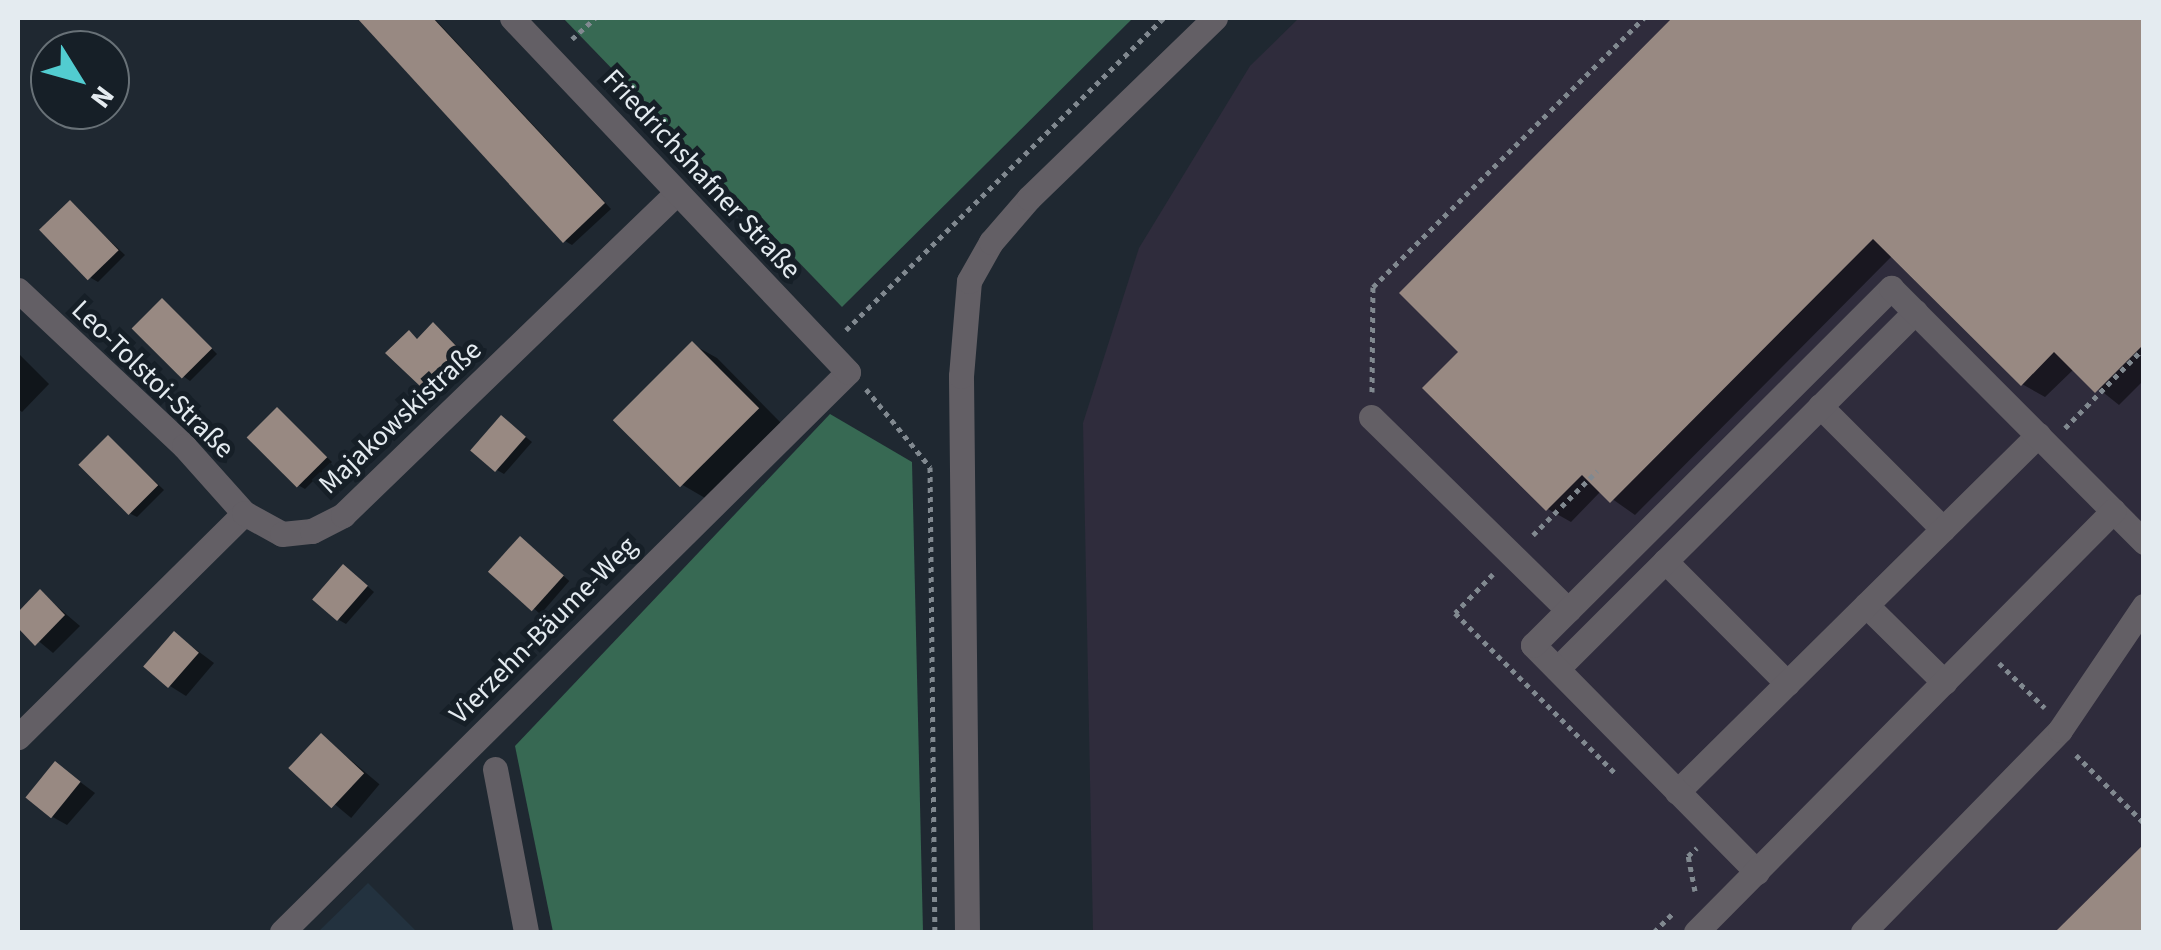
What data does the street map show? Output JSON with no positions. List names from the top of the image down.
{
  "streets": {
    "street": [
      "Friedrichshafner Straße",
      "Leo-Tolstoi-Straße",
      "Majakowskistraße",
      "Vierzehn-Bäume-Weg"
    ]
  },
  "crossings": [
    ["Friedrichshafner Straße", "Majakowskistraße"],
    ["Friedrichshafner Straße", "Vierzehn-Bäume-Weg"],
    ["Leo-Tolstoi-Straße", "Majakowskistraße"]
  ],
  "north": "bottom right"
}
